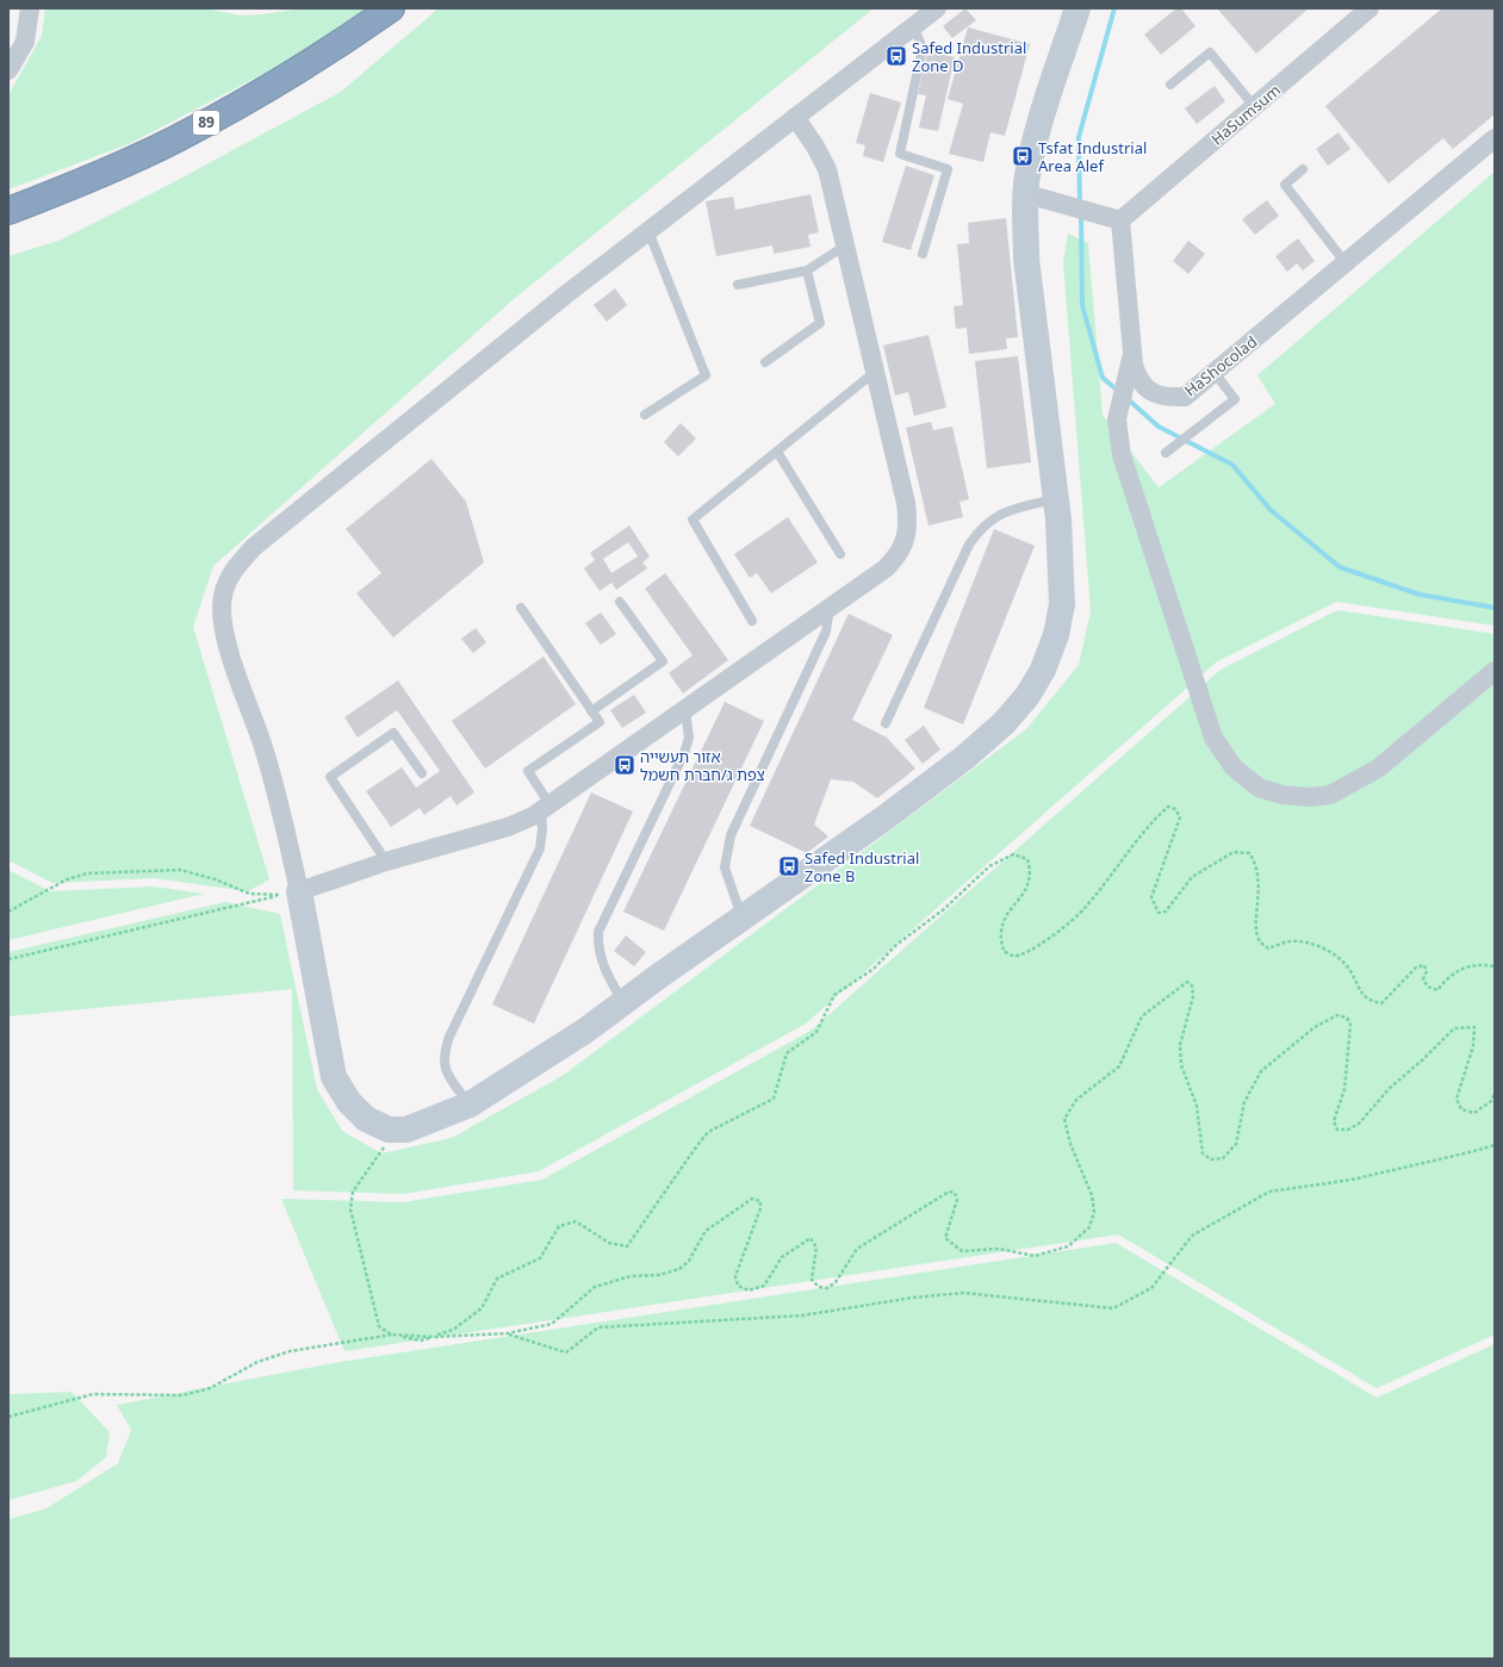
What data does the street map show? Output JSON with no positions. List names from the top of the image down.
{
  "streets": {
    "highway": ["89"],
    "street": ["HaSumsum", "HaShocolad"]
  },
  "crossings": [
    ["HaSumsum", "HaShocolad"]
  ],
  "places": {
    "bus stop": [
      "Safed Industrial Zone D",
      "Tsfat Industrial Area Alef",
      "אזור תעשייה צפת ג/חברת חשמל",
      "Safed Industrial Zone B"
    ]
  }
}
